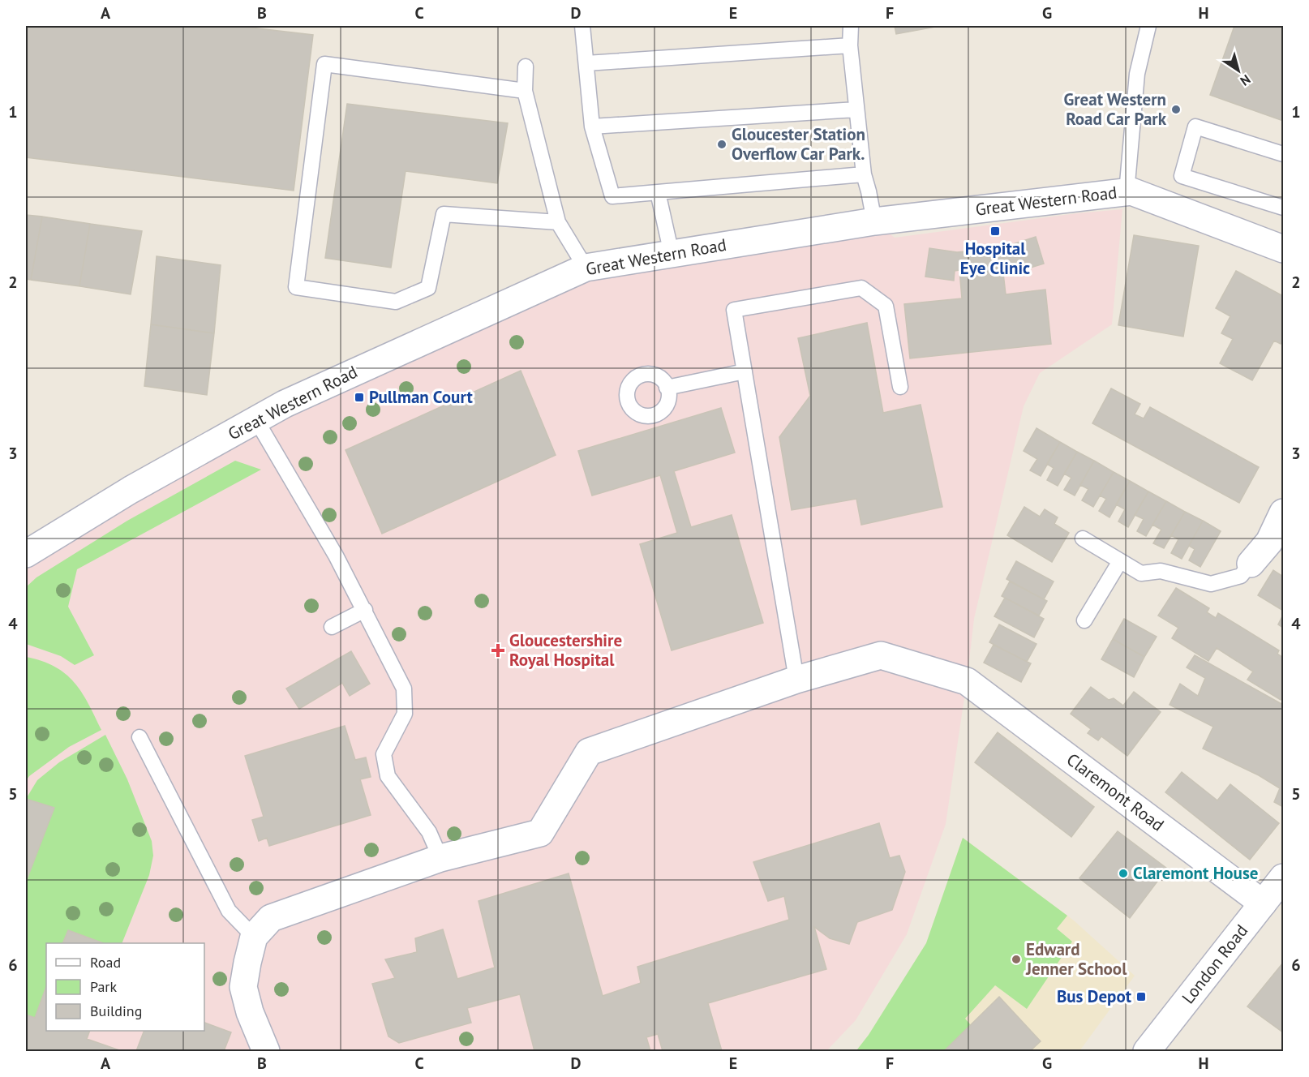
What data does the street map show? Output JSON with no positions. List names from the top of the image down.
{
  "streets": {
    "street": ["Great Western Road", "Claremont Road", "London Road"]
  },
  "crossings": [
    ["Claremont Road", "London Road"]
  ],
  "places": {
    "other": [
      "Great Western Road Car Park",
      "Gloucester Station Overflow Car Park.",
      "Claremont House",
      "Edward Jenner School"
    ],
    "transit": ["Hospital Eye Clinic", "Pullman Court", "Bus Depot"],
    "health": ["Gloucestershire Royal Hospital"]
  },
  "legend": ["Road", "Park", "Building"],
  "north": "bottom right",
  "grid": {
    "columns": [
      "A",
      "B",
      "C",
      "D",
      "E",
      "F",
      "G",
      "H"
    ],
    "rows": [
      "1",
      "2",
      "3",
      "4",
      "5",
      "6"
    ]
  }
}
